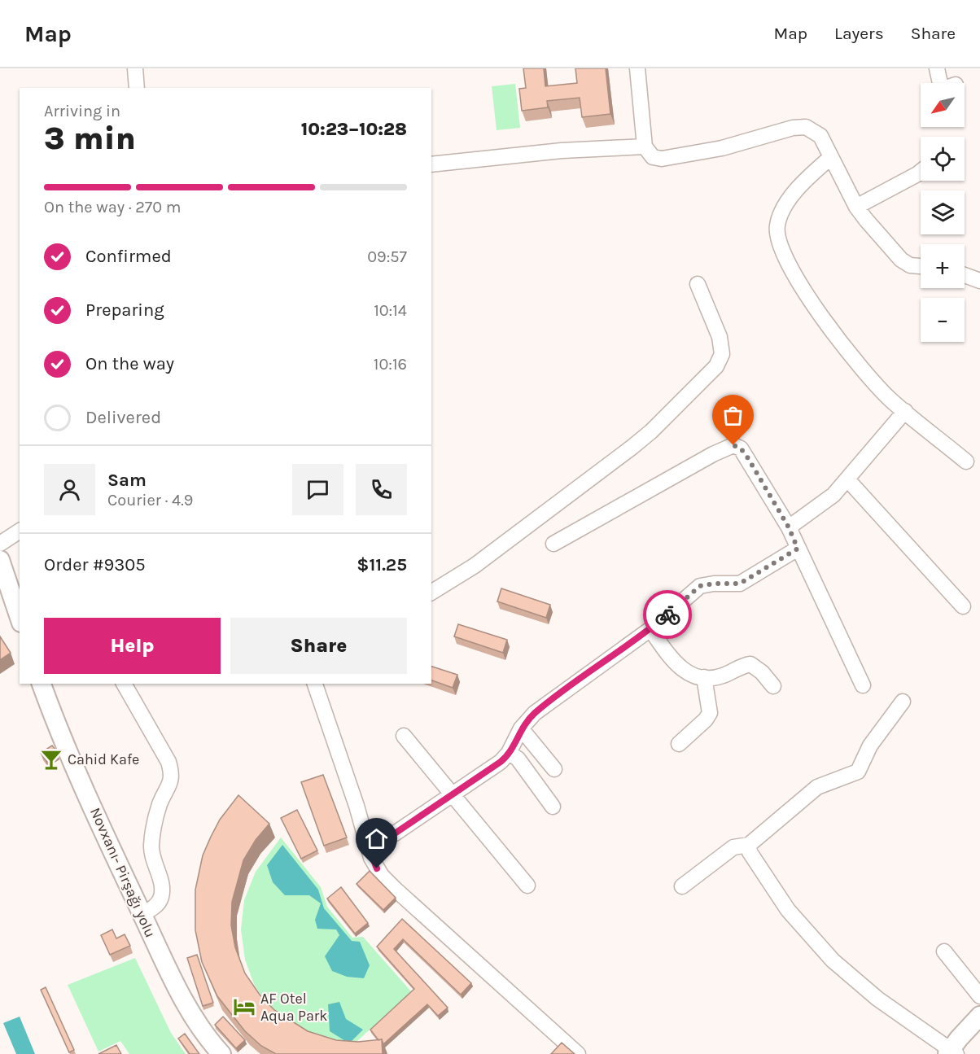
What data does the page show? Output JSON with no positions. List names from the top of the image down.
{
  "streets": {
    "main road": ["Novxanı- Pirşağı yolu"]
  },
  "places": {
    "bar": ["Cahid Kafe"],
    "hotel": ["AF Otel Aqua Park"]
  },
  "north": "bottom left",
  "page": {
    "header": "Map",
    "nav": ["Map", "Layers", "Share"],
    "map_buttons": ["+", "−"],
    "heading": ["3 min", "Arriving in", "10:23–10:28"],
    "panel": [
      "Sam",
      "Courier · 4.9",
      "Order #9305",
      "$11.25"
    ],
    "bar": "On the way · 270 m",
    "list": [
      ["Confirmed", "09:57"],
      ["Preparing", "10:14"],
      ["On the way", "10:16"],
      "Delivered"
    ],
    "buttons": ["Help", "Share"]
  }
}
